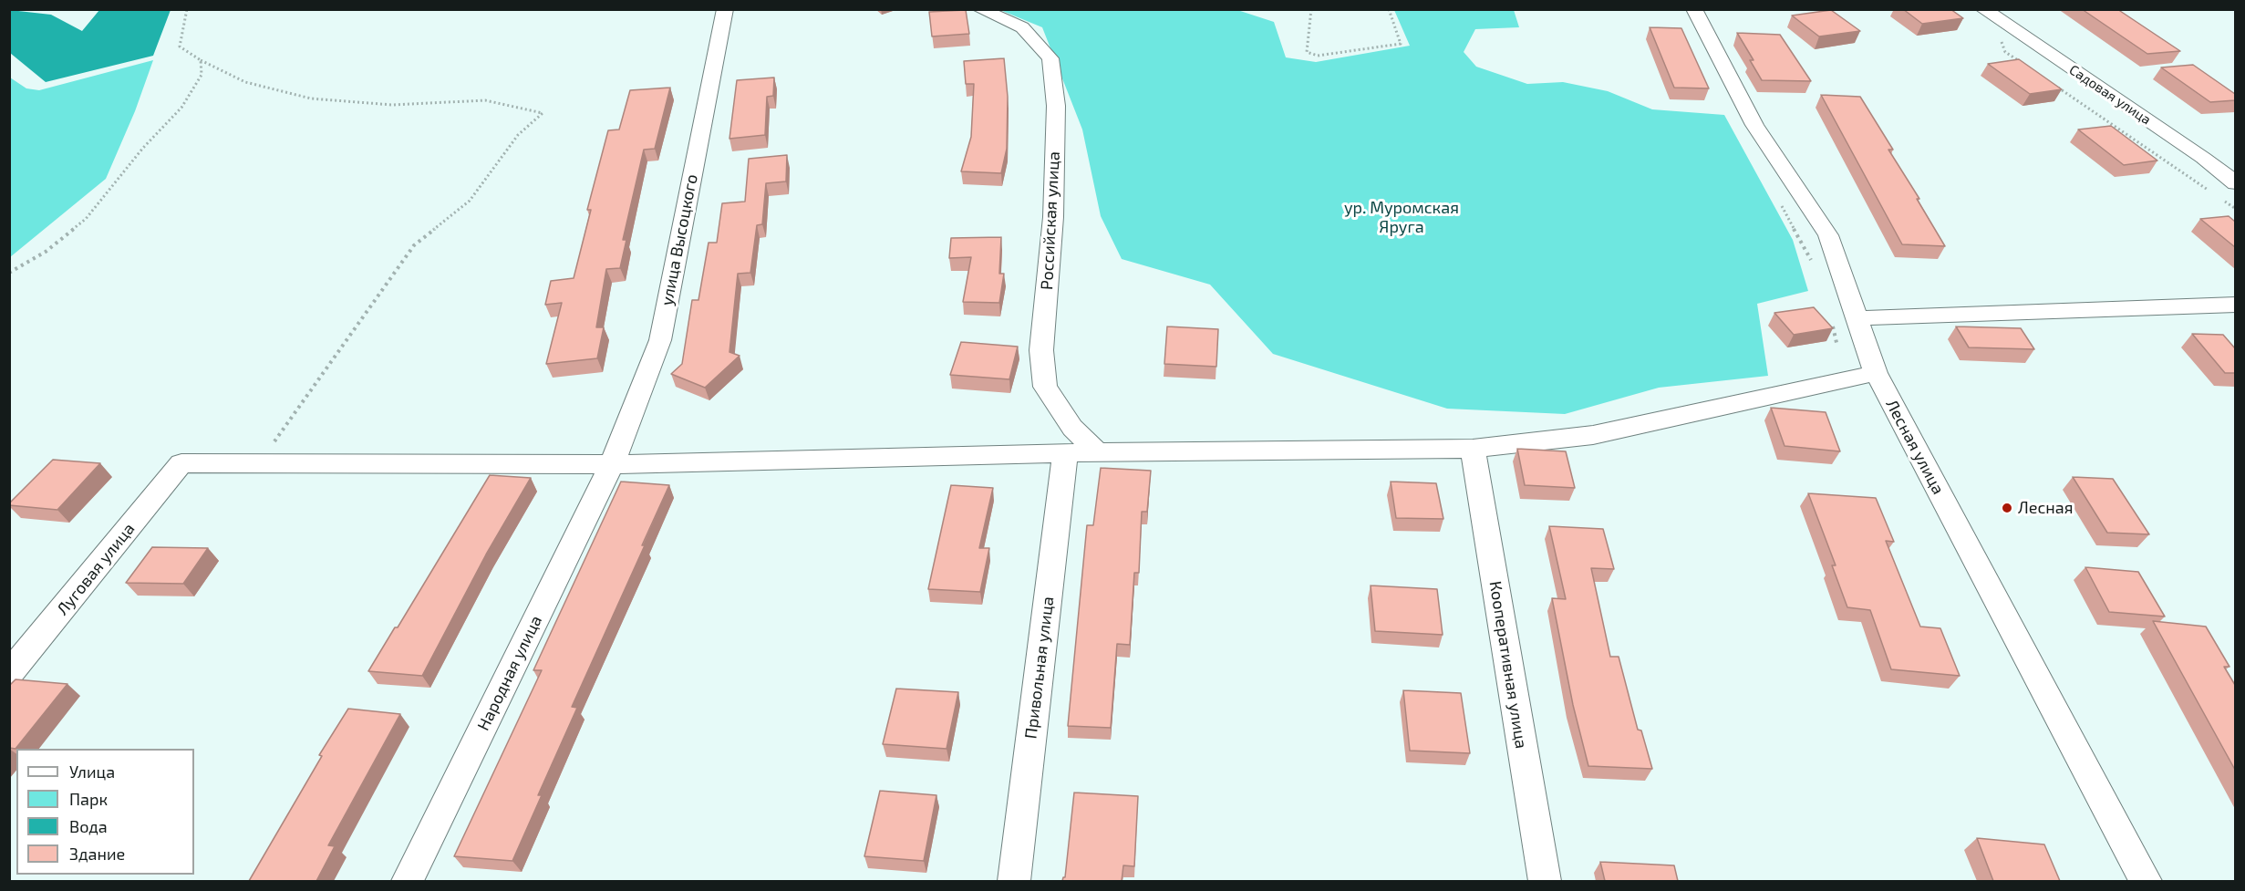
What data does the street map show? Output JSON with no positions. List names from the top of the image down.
{
  "streets": {
    "street": [
      "Садовая улица",
      "Российская улица",
      "улица Высоцкого",
      "Лесная улица",
      "Луговая улица",
      "Кооперативная улица",
      "Привольная улица",
      "Народная улица"
    ]
  },
  "crossings": [
    ["улица Высоцкого", "Народная улица"]
  ],
  "parks": ["ур. Муромская Яруга"],
  "places": ["Лесная"],
  "legend": [
    "Улица",
    "Парк",
    "Вода",
    "Здание"
  ]
}
